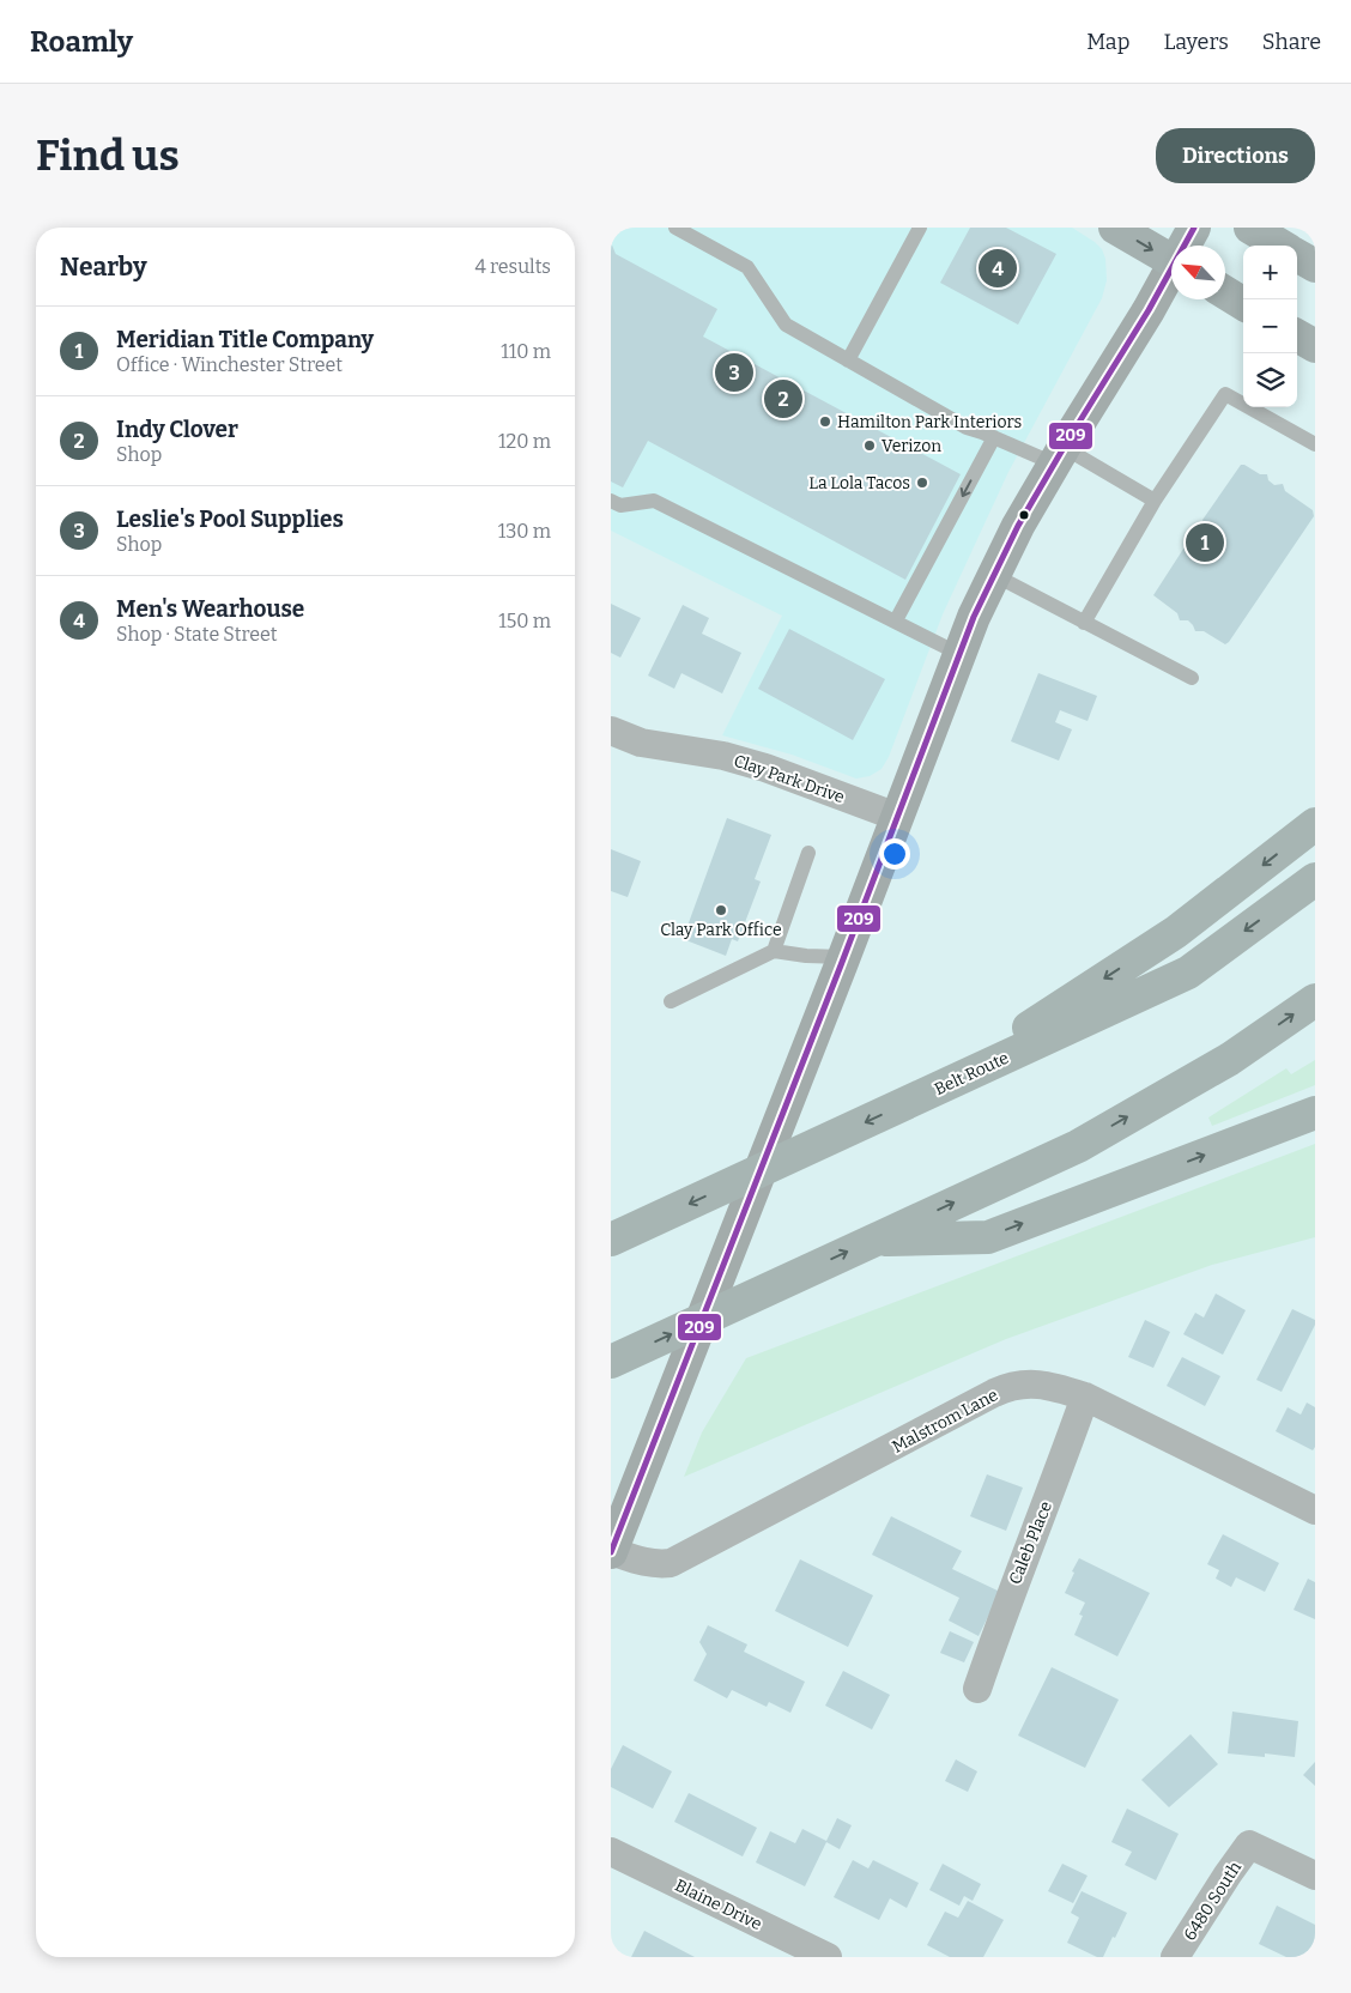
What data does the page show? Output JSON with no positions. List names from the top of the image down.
{
  "streets": {
    "highway": ["Belt Route"],
    "street": [
      "Clay Park Drive",
      "Malstrom Lane",
      "Caleb Place",
      "6480 South",
      "Blaine Drive"
    ]
  },
  "crossings": [
    ["Malstrom Lane", "Caleb Place"]
  ],
  "places": [
    "Hamilton Park Interiors",
    "Verizon",
    "La Lola Tacos",
    "Clay Park Office"
  ],
  "lines": ["transit line 209"],
  "north": "top left",
  "page": {
    "header": "Roamly",
    "nav": ["Map", "Layers", "Share"],
    "buttons": "Directions",
    "title": "Find us",
    "heading": ["Nearby", "4 results"],
    "map_buttons": ["+", "−"],
    "pins": [
      "4",
      "3",
      "2",
      "1"
    ],
    "list": [
      {
        "mark": "1",
        "name": "Meridian Title Company",
        "note": "Office · Winchester Street",
        "value": "110 m"
      },
      {
        "mark": "2",
        "name": "Indy Clover",
        "note": "Shop",
        "value": "120 m"
      },
      {
        "mark": "3",
        "name": "Leslie's Pool Supplies",
        "note": "Shop",
        "value": "130 m"
      },
      {
        "mark": "4",
        "name": "Men's Wearhouse",
        "note": "Shop · State Street",
        "value": "150 m"
      }
    ]
  }
}
